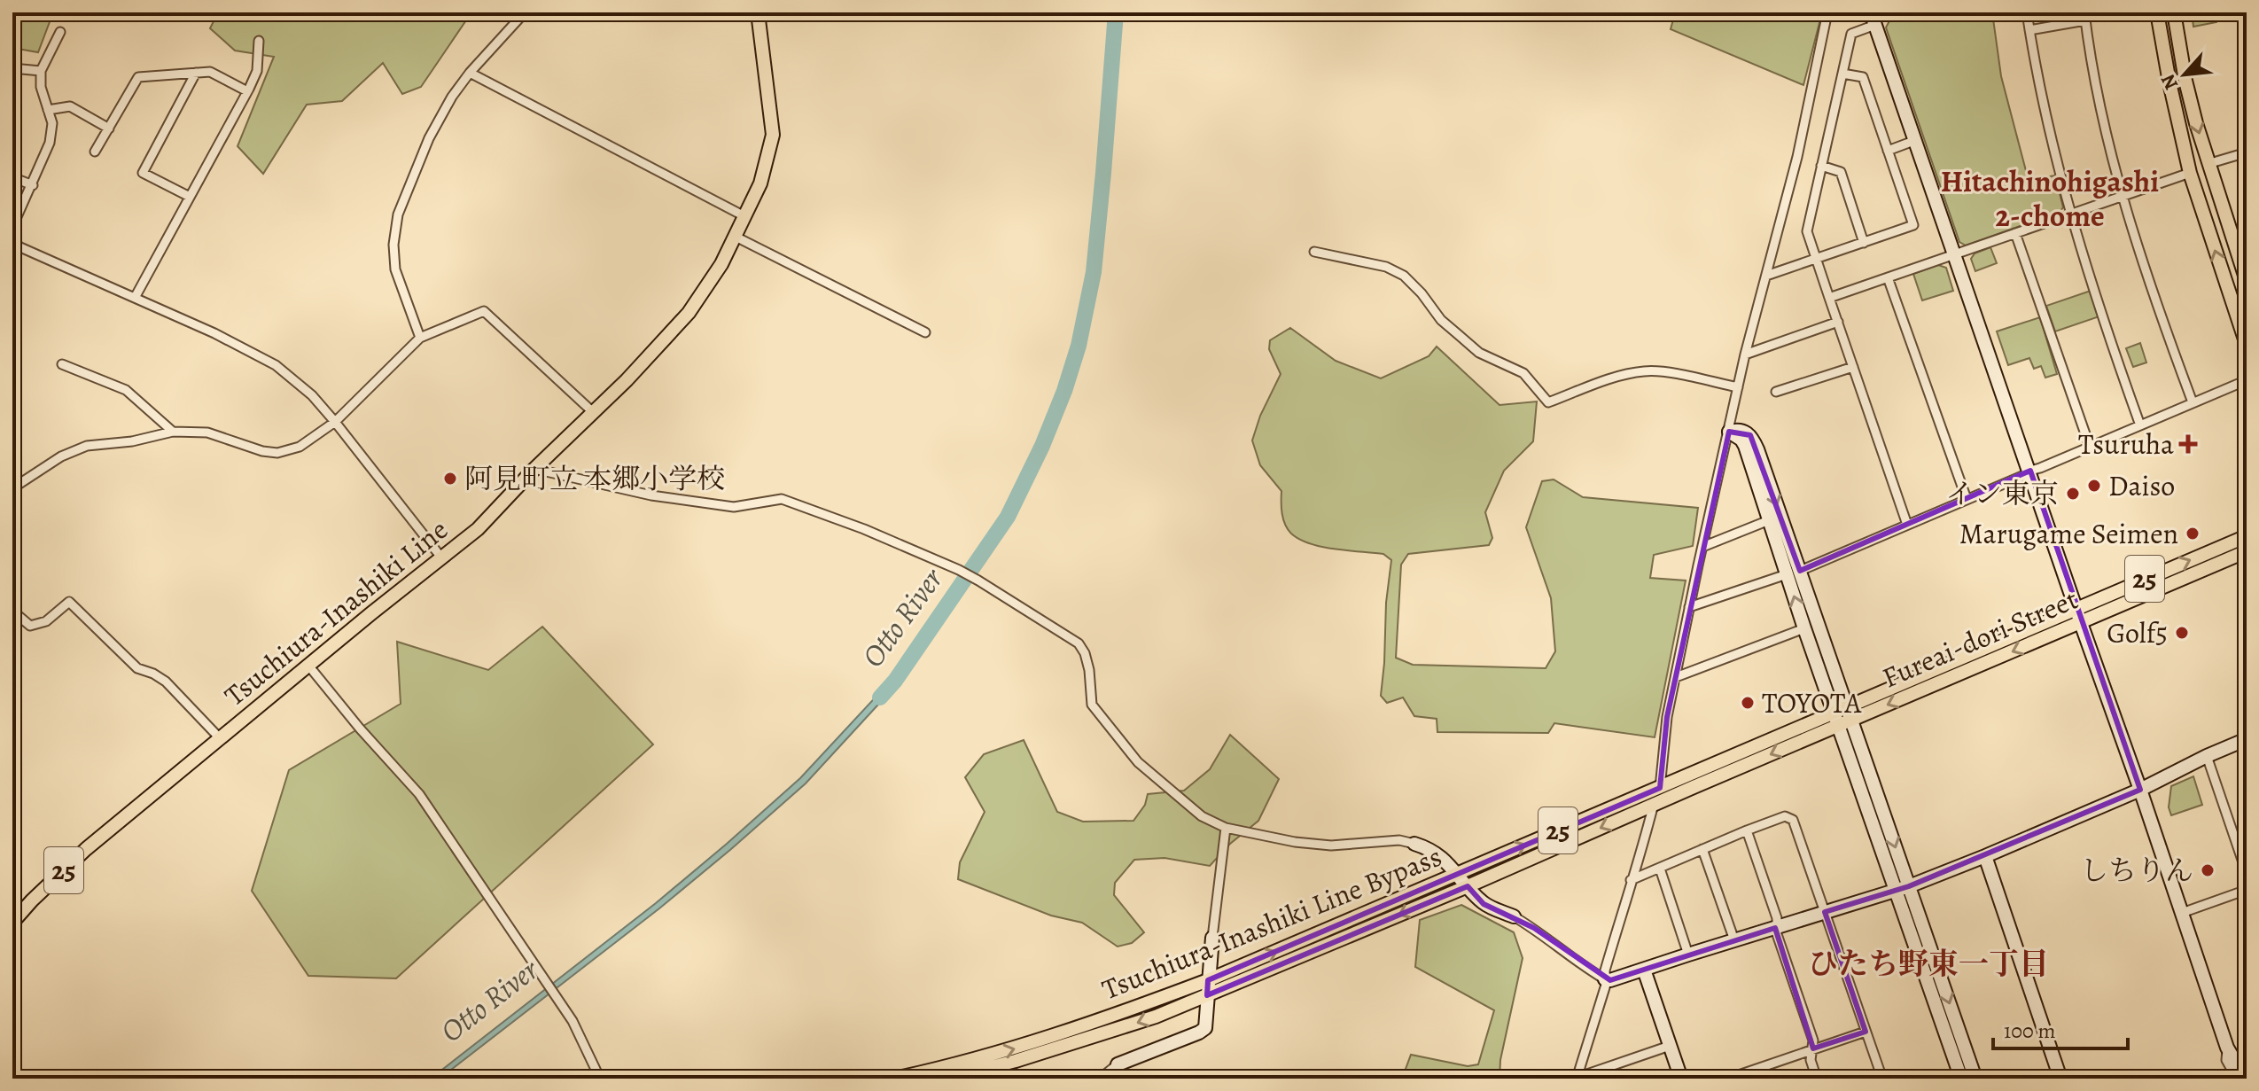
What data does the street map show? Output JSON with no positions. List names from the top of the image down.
{
  "streets": {
    "main road": [
      "25",
      "Tsuchiura-Inashiki Line",
      "Fureai-dori Street",
      "Tsuchiura-Inashiki Line Bypass"
    ]
  },
  "crossings": [
    ["Fureai-dori Street", "Tsuchiura-Inashiki Line Bypass"]
  ],
  "districts": ["Hitachinohigashi 2-chome", "ひたち野東一丁目"],
  "water": ["Otto River"],
  "places": {
    "health": ["Tsuruha"],
    "other": [
      "阿見町立 本郷小学校",
      "Daiso",
      "イン東京",
      "Marugame Seimen",
      "Golf5",
      "TOYOTA",
      "しちりん"
    ]
  },
  "scale_bar": "100 m",
  "north": "bottom left"
}
